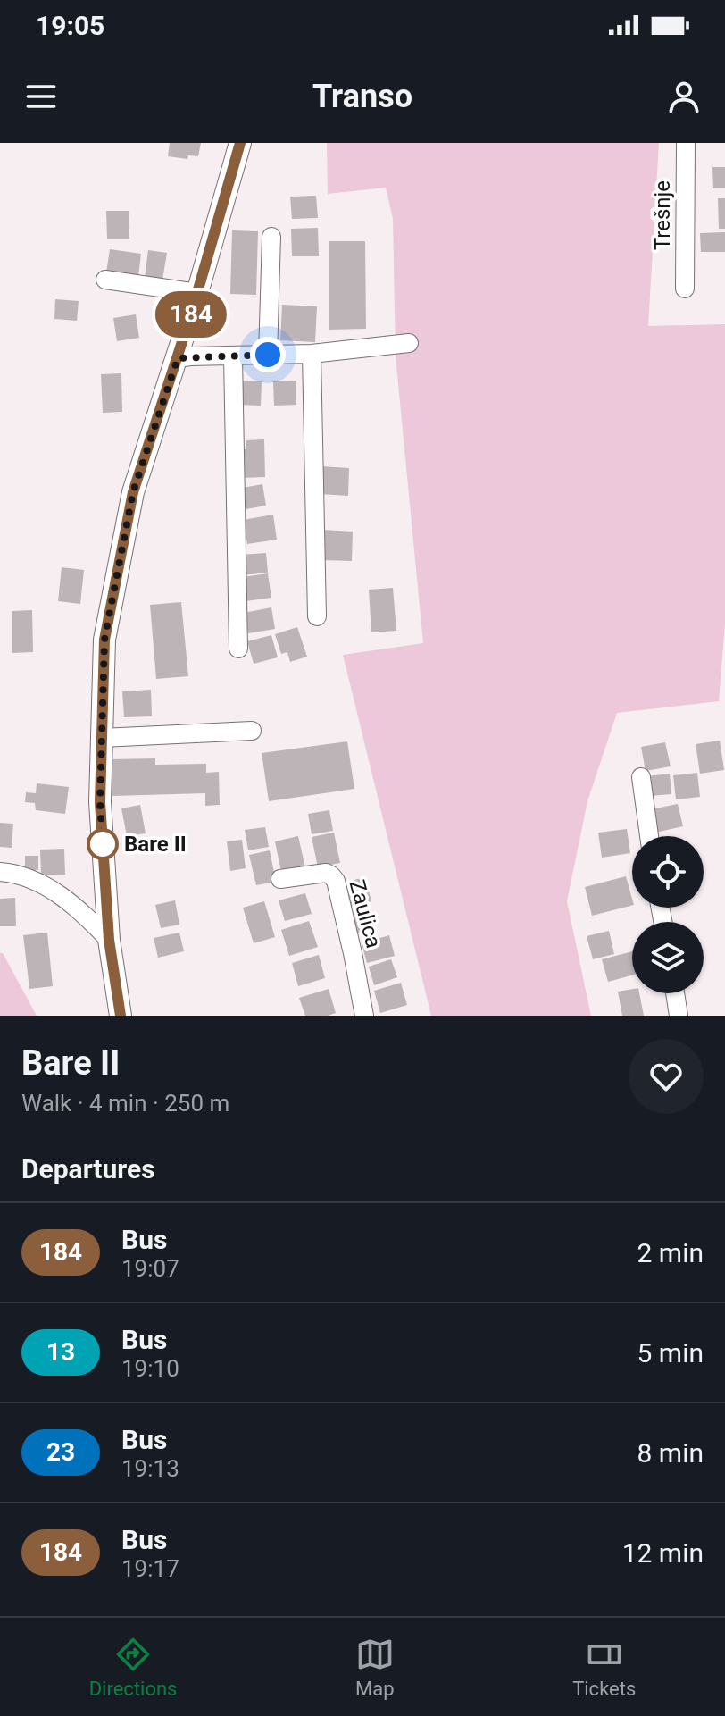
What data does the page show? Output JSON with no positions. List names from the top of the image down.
{
  "streets": {
    "street": ["Trešnje", "Zaulica"]
  },
  "places": ["Bare II"],
  "lines": ["bus line 184"],
  "page": {
    "status": "19:05",
    "header": "Transo",
    "on_map": "184",
    "heading": [
      ["Bare II", "Walk · 4 min · 250 m"],
      "Departures"
    ],
    "list": [
      {
        "mark": "184",
        "name": "Bus",
        "note": "19:07",
        "value": "2 min"
      },
      {
        "mark": "13",
        "name": "Bus",
        "note": "19:10",
        "value": "5 min"
      },
      {
        "mark": "23",
        "name": "Bus",
        "note": "19:13",
        "value": "8 min"
      },
      {
        "mark": "184",
        "name": "Bus",
        "note": "19:17",
        "value": "12 min"
      }
    ],
    "tabs": ["Directions", "Map", "Tickets"]
  }
}
